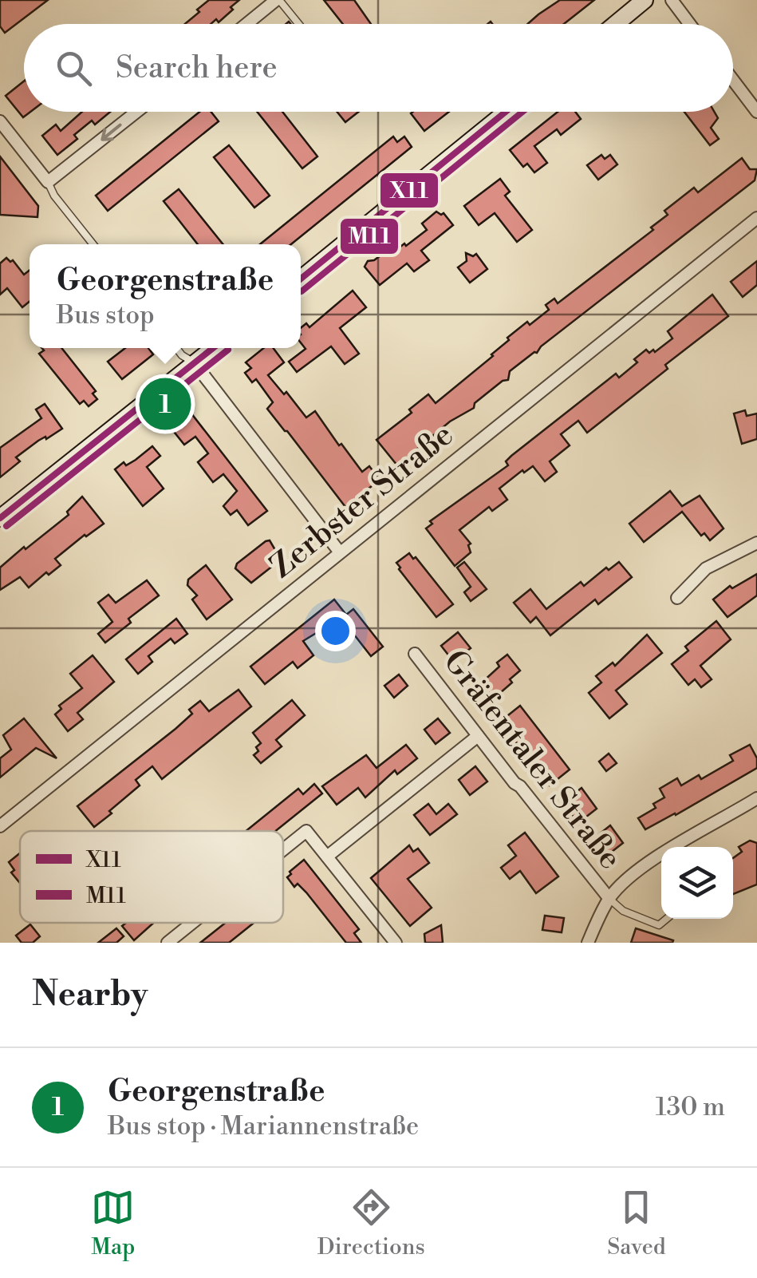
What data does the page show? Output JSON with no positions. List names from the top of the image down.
{
  "streets": {
    "street": ["Zerbster Straße", "Gräfentaler Straße"]
  },
  "lines": ["transit line X11", "transit line M11"],
  "legend": ["X11", "M11"],
  "page": {
    "search": "Search here",
    "popup": ["Georgenstraße", "Bus stop"],
    "pins": "1",
    "heading": "Nearby",
    "list": [
      {
        "mark": "1",
        "name": "Georgenstraße",
        "note": "Bus stop · Mariannenstraße",
        "value": "130 m"
      }
    ],
    "nav": ["Map", "Directions", "Saved"]
  }
}
